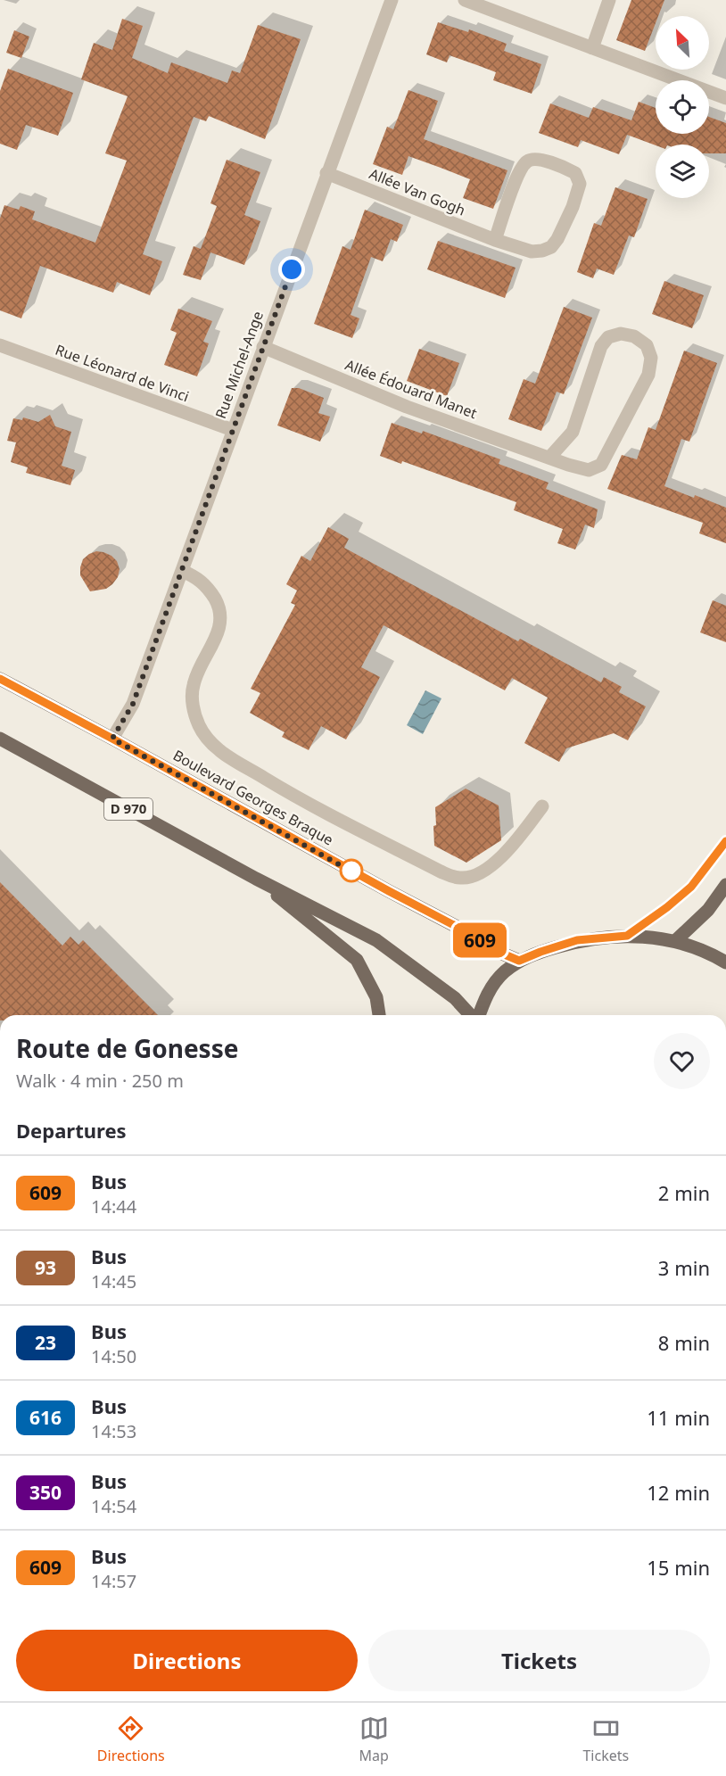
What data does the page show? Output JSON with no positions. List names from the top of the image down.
{
  "streets": {
    "main road": ["Boulevard Georges Braque", "D 970"],
    "street": [
      "Allée Van Gogh",
      "Rue Michel-Ange",
      "Rue Léonard de Vinci",
      "Allée Édouard Manet"
    ]
  },
  "crossings": [
    ["Allée Van Gogh", "Rue Michel-Ange"],
    ["Rue Michel-Ange", "Rue Léonard de Vinci"],
    ["Rue Michel-Ange", "Allée Édouard Manet"],
    ["Rue Michel-Ange", "Boulevard Georges Braque"]
  ],
  "lines": ["bus line 609"],
  "north": "top left",
  "page": {
    "on_map": "609",
    "heading": [
      ["Route de Gonesse", "Walk · 4 min · 250 m"],
      "Departures"
    ],
    "list": [
      {
        "mark": "609",
        "name": "Bus",
        "note": "14:44",
        "value": "2 min"
      },
      {
        "mark": "93",
        "name": "Bus",
        "note": "14:45",
        "value": "3 min"
      },
      {
        "mark": "23",
        "name": "Bus",
        "note": "14:50",
        "value": "8 min"
      },
      {
        "mark": "616",
        "name": "Bus",
        "note": "14:53",
        "value": "11 min"
      },
      {
        "mark": "350",
        "name": "Bus",
        "note": "14:54",
        "value": "12 min"
      },
      {
        "mark": "609",
        "name": "Bus",
        "note": "14:57",
        "value": "15 min"
      }
    ],
    "buttons": ["Directions", "Tickets"],
    "tabs": ["Directions", "Map", "Tickets"]
  }
}
